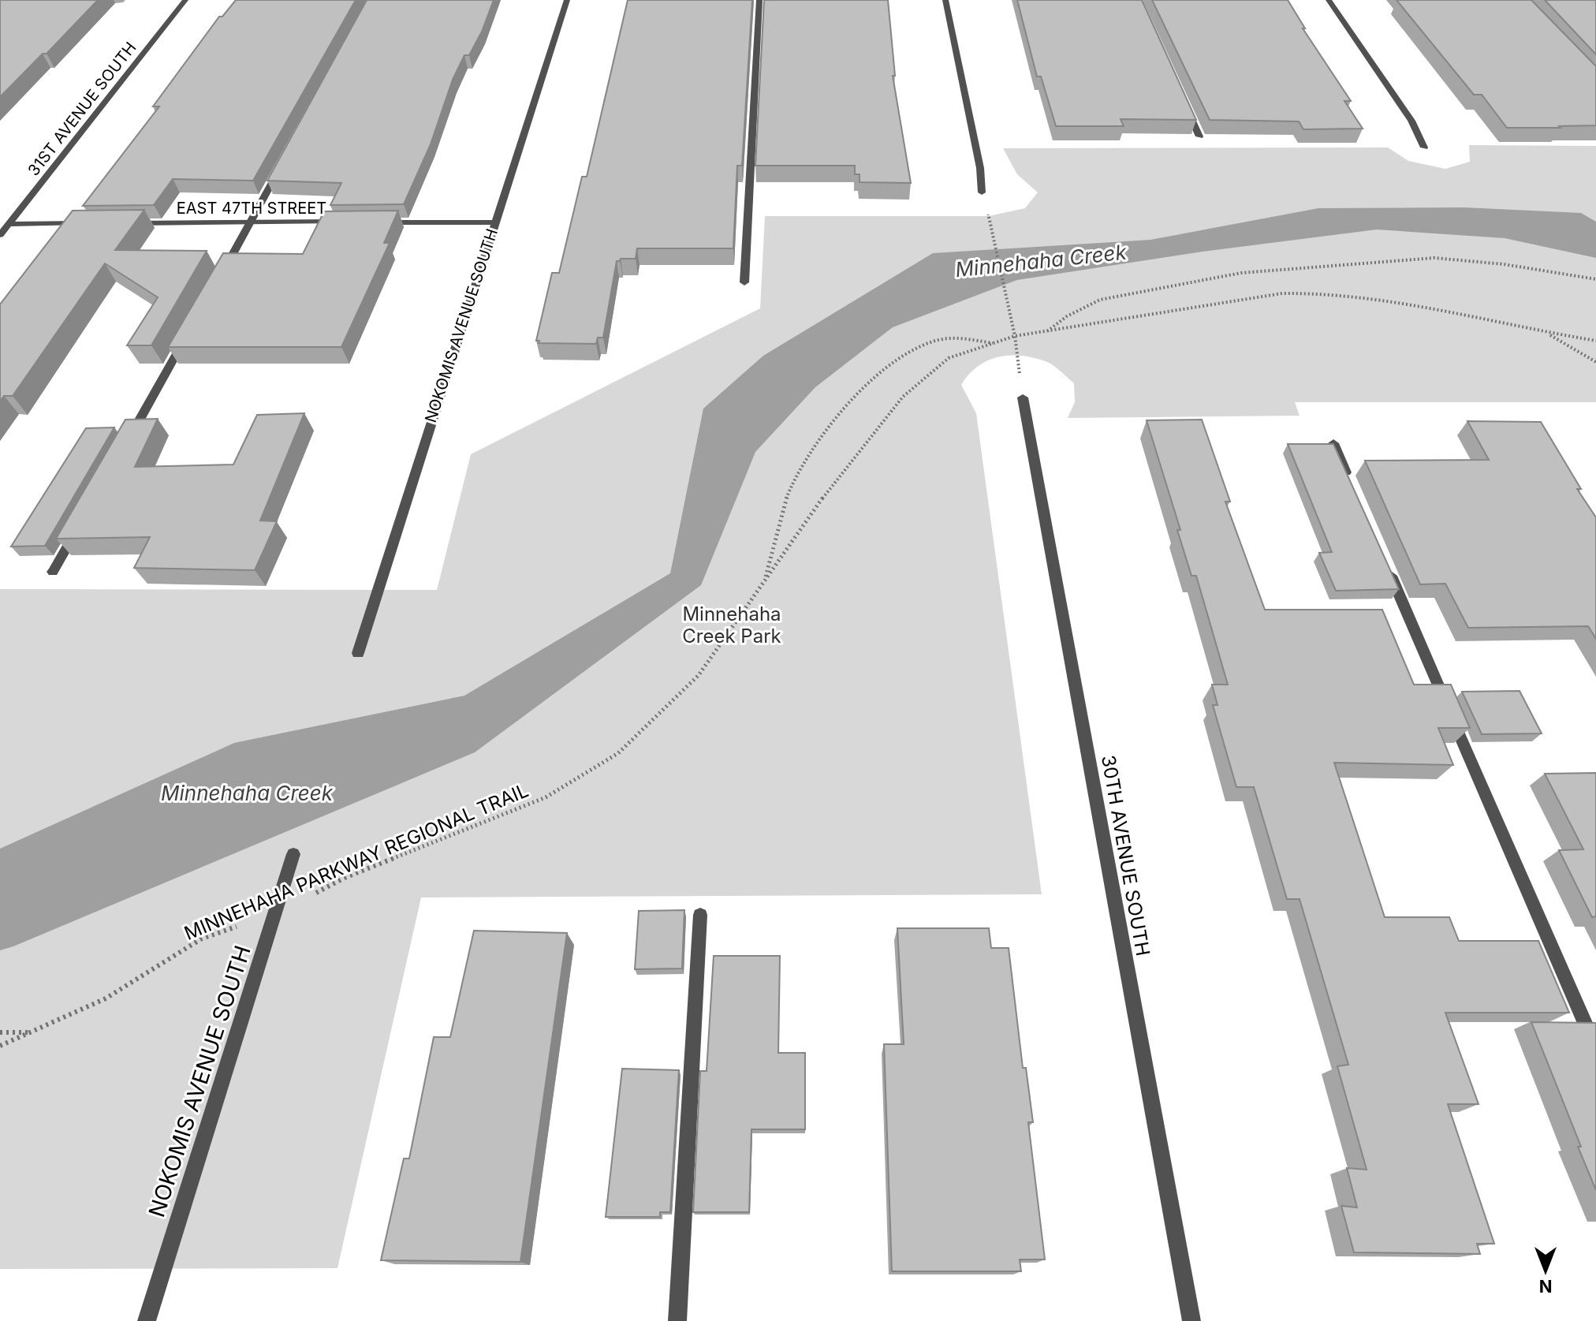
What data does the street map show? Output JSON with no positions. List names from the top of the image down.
{
  "streets": {
    "street": [
      "31ST AVENUE SOUTH",
      "EAST 47TH STREET",
      "NOKOMIS AVENUE SOUTH",
      "30TH AVENUE SOUTH"
    ],
    "path": ["MINNEHAHA PARKWAY REGIONAL TRAIL"]
  },
  "crossings": [
    ["NOKOMIS AVENUE SOUTH", "MINNEHAHA PARKWAY REGIONAL TRAIL"]
  ],
  "water": ["Minnehaha Creek"],
  "parks": ["Minnehaha Creek Park"],
  "north": "bottom"
}
